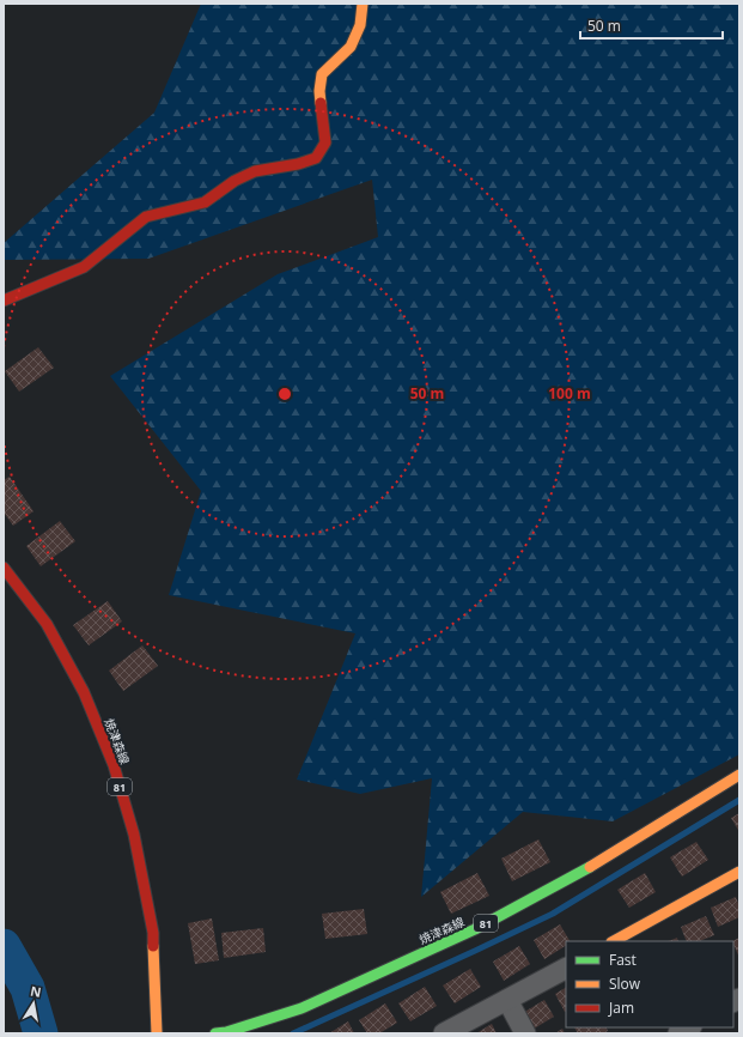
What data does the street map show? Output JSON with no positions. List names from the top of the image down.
{
  "streets": {
    "main road": ["焼津森線", "81"]
  },
  "legend": ["Fast", "Slow", "Jam"],
  "scale_bar": "50 m",
  "north": "top",
  "rings": ["50 m", "100 m"]
}
